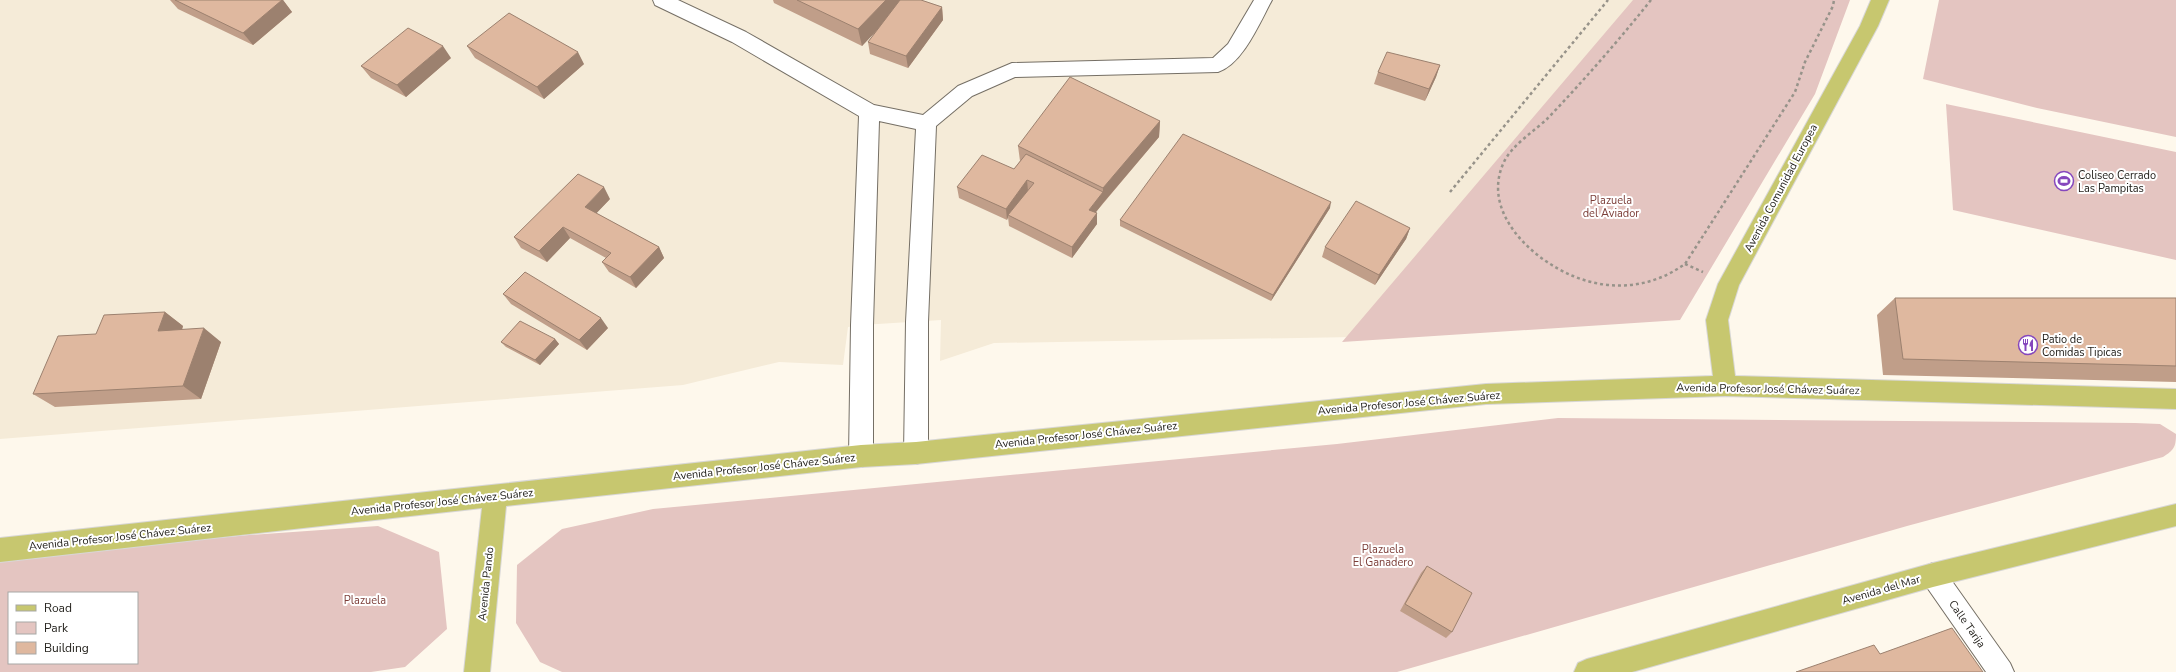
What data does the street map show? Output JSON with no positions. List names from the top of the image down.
{
  "streets": {
    "main road": [
      "Avenida Comunidad Europea",
      "Avenida Profesor José Chávez Suárez",
      "Avenida Pando",
      "Avenida del Mar"
    ],
    "street": ["Calle Tarija"]
  },
  "crossings": [
    ["Avenida Comunidad Europea", "Avenida Profesor José Chávez Suárez"],
    ["Avenida Profesor José Chávez Suárez", "Avenida Pando"],
    ["Avenida del Mar", "Calle Tarija"]
  ],
  "parks": ["Plazuela del Aviador", "Plazuela El Ganadero", "Plazuela"],
  "places": {
    "sports": ["Coliseo Cerrado Las Pampitas"],
    "restaurant": ["Patio de Comidas Tipicas"]
  },
  "legend": ["Road", "Park", "Building"]
}
